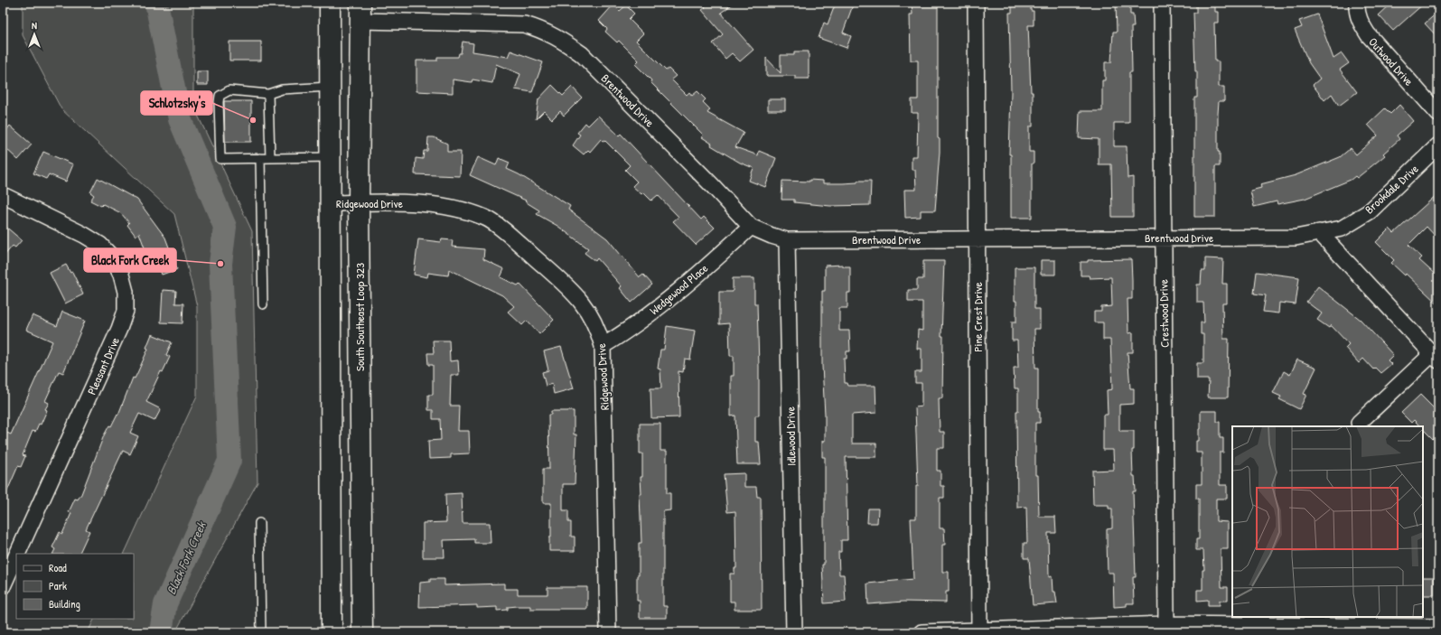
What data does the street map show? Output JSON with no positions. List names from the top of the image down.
{
  "streets": {
    "highway": ["South Southeast Loop 323"],
    "street": [
      "Outwood Drive",
      "Brentwood Drive",
      "Brookdale Drive",
      "Ridgewood Drive",
      "Wedgewood Place",
      "Crestwood Drive",
      "Pine Crest Drive",
      "Pleasant Drive",
      "Idlewood Drive"
    ]
  },
  "crossings": [
    ["Brentwood Drive", "Brookdale Drive"],
    ["Brentwood Drive", "Wedgewood Place"],
    ["Brentwood Drive", "Crestwood Drive"],
    ["Brentwood Drive", "South Southeast Loop 323"],
    ["Brentwood Drive", "Pine Crest Drive"],
    ["Brentwood Drive", "Idlewood Drive"],
    ["Ridgewood Drive", "Wedgewood Place"],
    ["Ridgewood Drive", "South Southeast Loop 323"]
  ],
  "water": ["Black Fork Creek"],
  "places": ["Schlotzsky's", "Black Fork Creek"],
  "legend": ["Road", "Park", "Building"],
  "north": "top"
}
